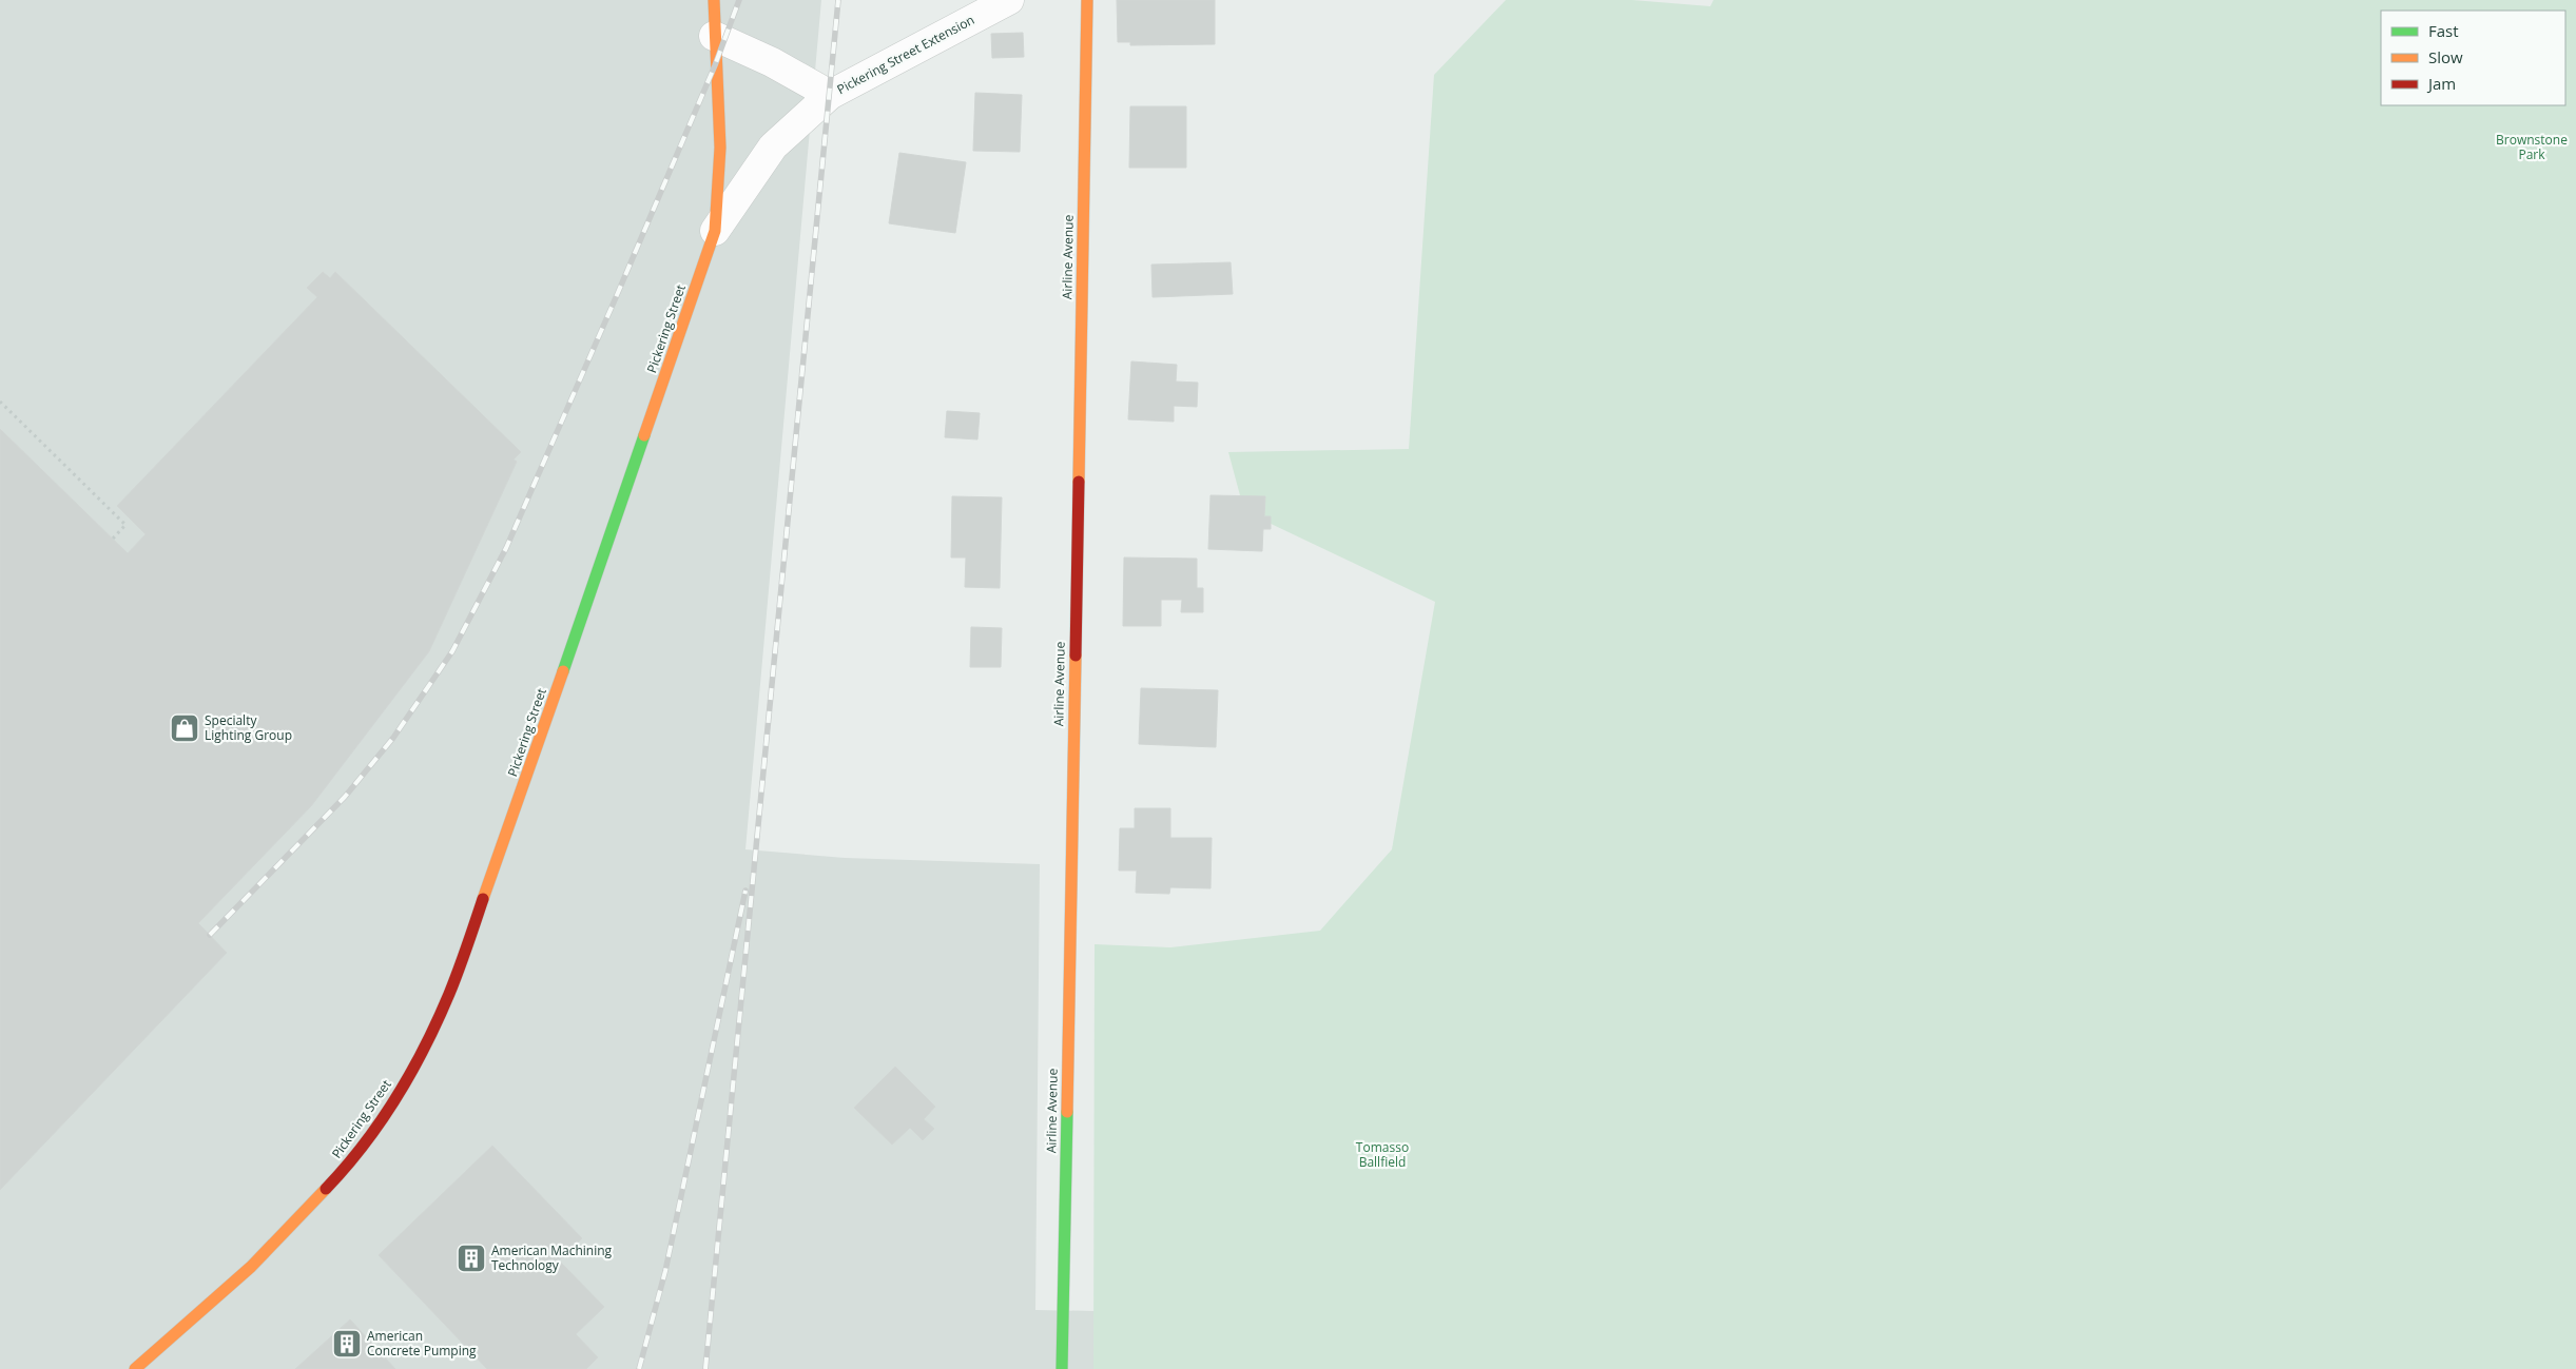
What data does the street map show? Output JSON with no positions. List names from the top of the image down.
{
  "streets": {
    "street": ["Pickering Street Extension", "Airline Avenue", "Pickering Street"]
  },
  "crossings": [
    ["Pickering Street Extension", "Pickering Street"]
  ],
  "parks": ["Brownstone Park", "Tomasso Ballfield"],
  "places": {
    "shop": ["Specialty Lighting Group"],
    "building": ["American Machining Technology", "American Concrete Pumping"]
  },
  "legend": ["Fast", "Slow", "Jam"]
}
